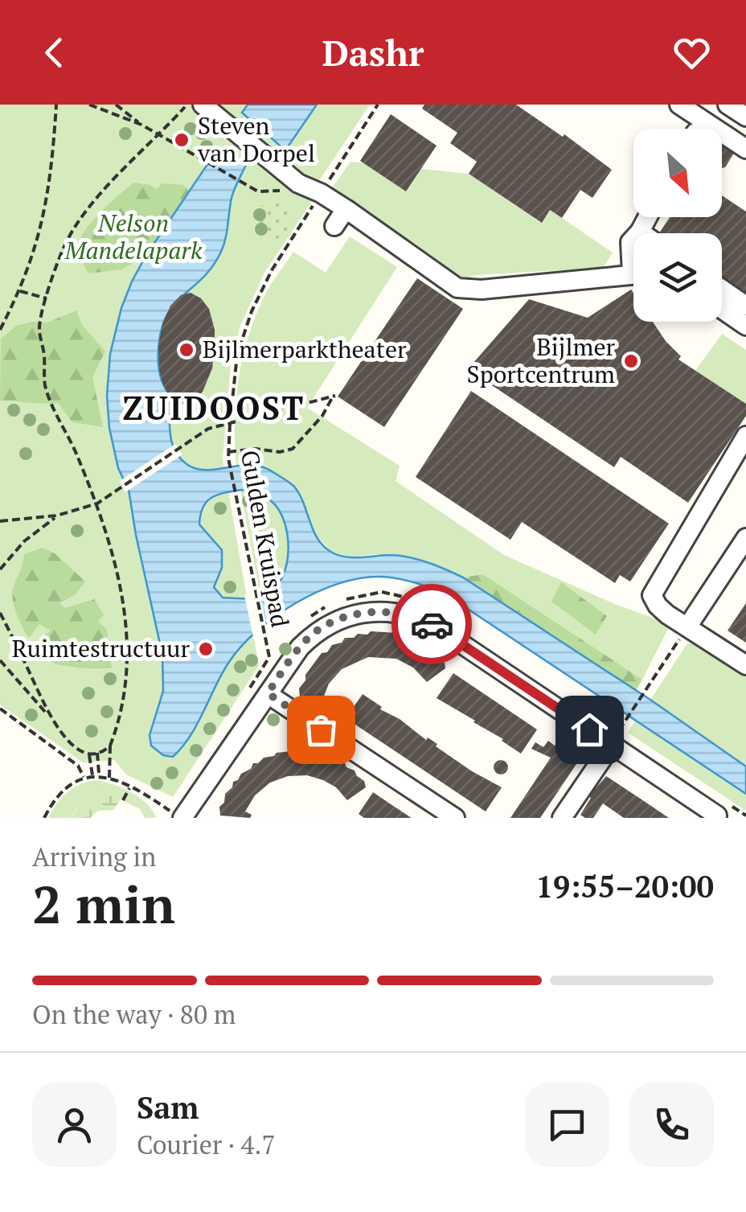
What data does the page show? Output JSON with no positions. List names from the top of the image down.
{
  "streets": {
    "path": ["Gulden Kruispad"]
  },
  "districts": ["ZUIDOOST"],
  "parks": ["Nelson Mandelapark"],
  "places": [
    "Steven van Dorpel",
    "Bijlmerparktheater",
    "Bijlmer Sportcentrum",
    "Ruimtestructuur"
  ],
  "north": "bottom right",
  "page": {
    "header": "Dashr",
    "heading": ["2 min", "Arriving in", "19:55–20:00"],
    "panel": ["Sam", "Courier · 4.7"],
    "bar": "On the way · 80 m"
  }
}
